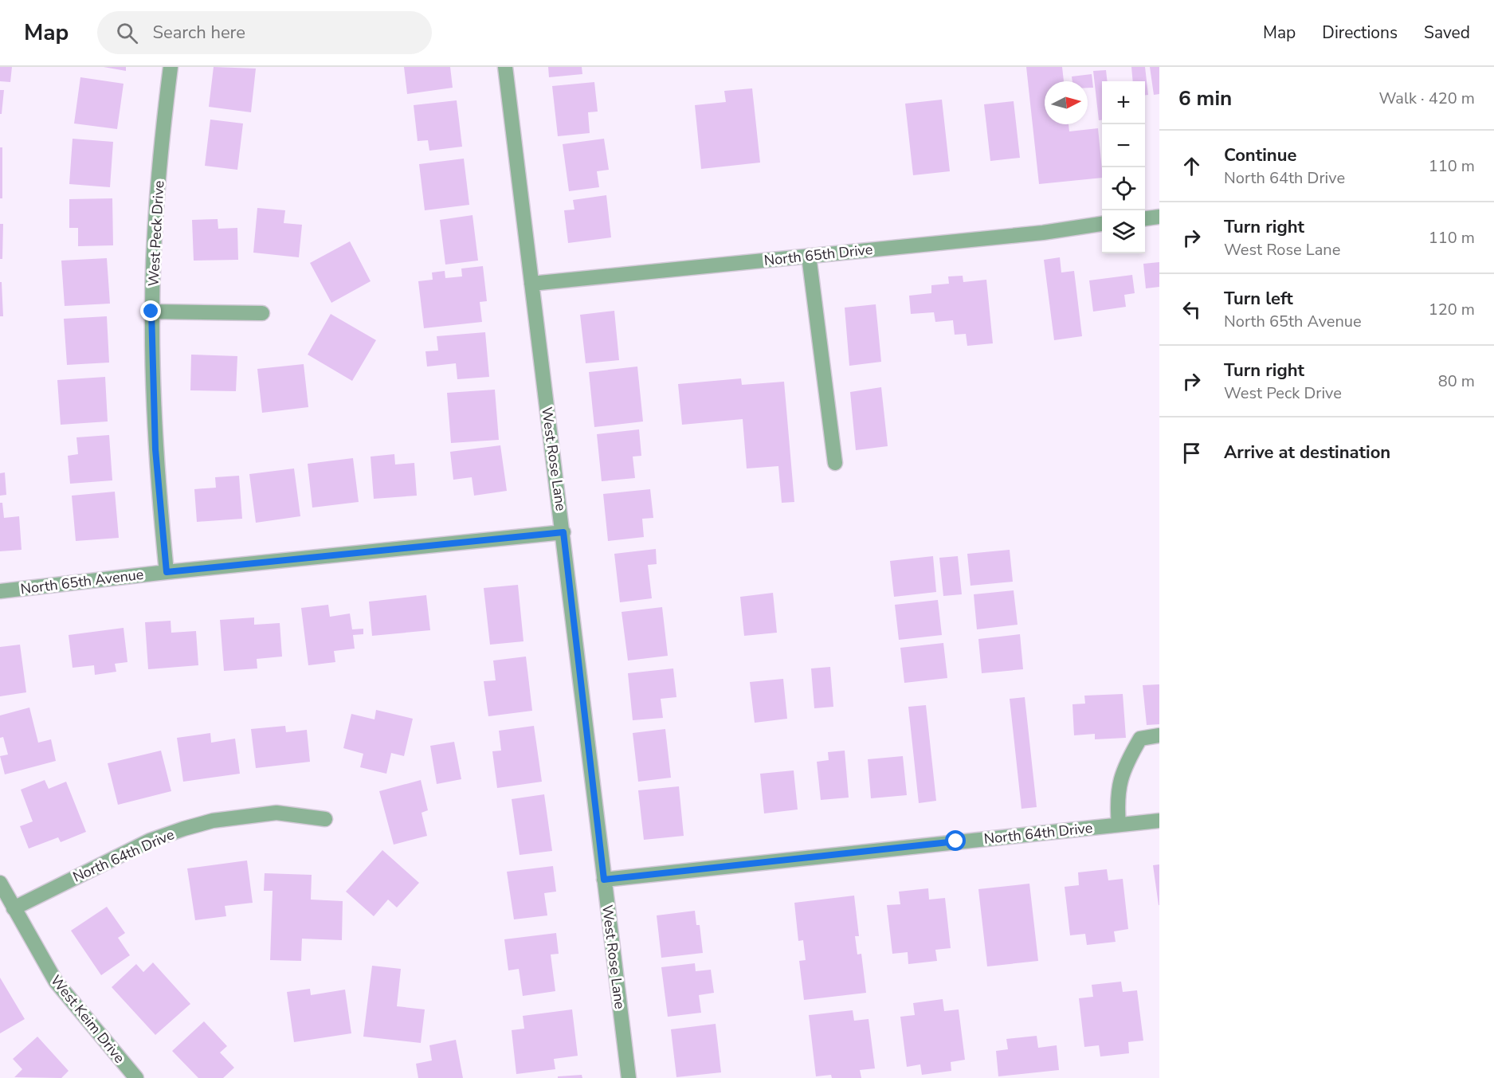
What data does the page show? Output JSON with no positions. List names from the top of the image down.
{
  "streets": {
    "street": [
      "West Peck Drive",
      "North 65th Drive",
      "West Rose Lane",
      "North 65th Avenue",
      "North 64th Drive",
      "West Keim Drive"
    ]
  },
  "crossings": [
    ["West Peck Drive", "North 65th Avenue"],
    ["North 65th Drive", "West Rose Lane"],
    ["West Rose Lane", "North 65th Avenue"],
    ["West Rose Lane", "North 64th Drive"],
    ["North 64th Drive", "West Keim Drive"]
  ],
  "north": "right",
  "page": {
    "header": "Map",
    "search": "Search here",
    "nav": ["Map", "Directions", "Saved"],
    "heading": ["6 min", "Walk · 420 m"],
    "map_buttons": ["+", "−"],
    "list": [
      ["Continue", "North 64th Drive", "110 m"],
      ["Turn right", "West Rose Lane", "110 m"],
      ["Turn left", "North 65th Avenue", "120 m"],
      ["Turn right", "West Peck Drive", "80 m"],
      "Arrive at destination"
    ]
  }
}
